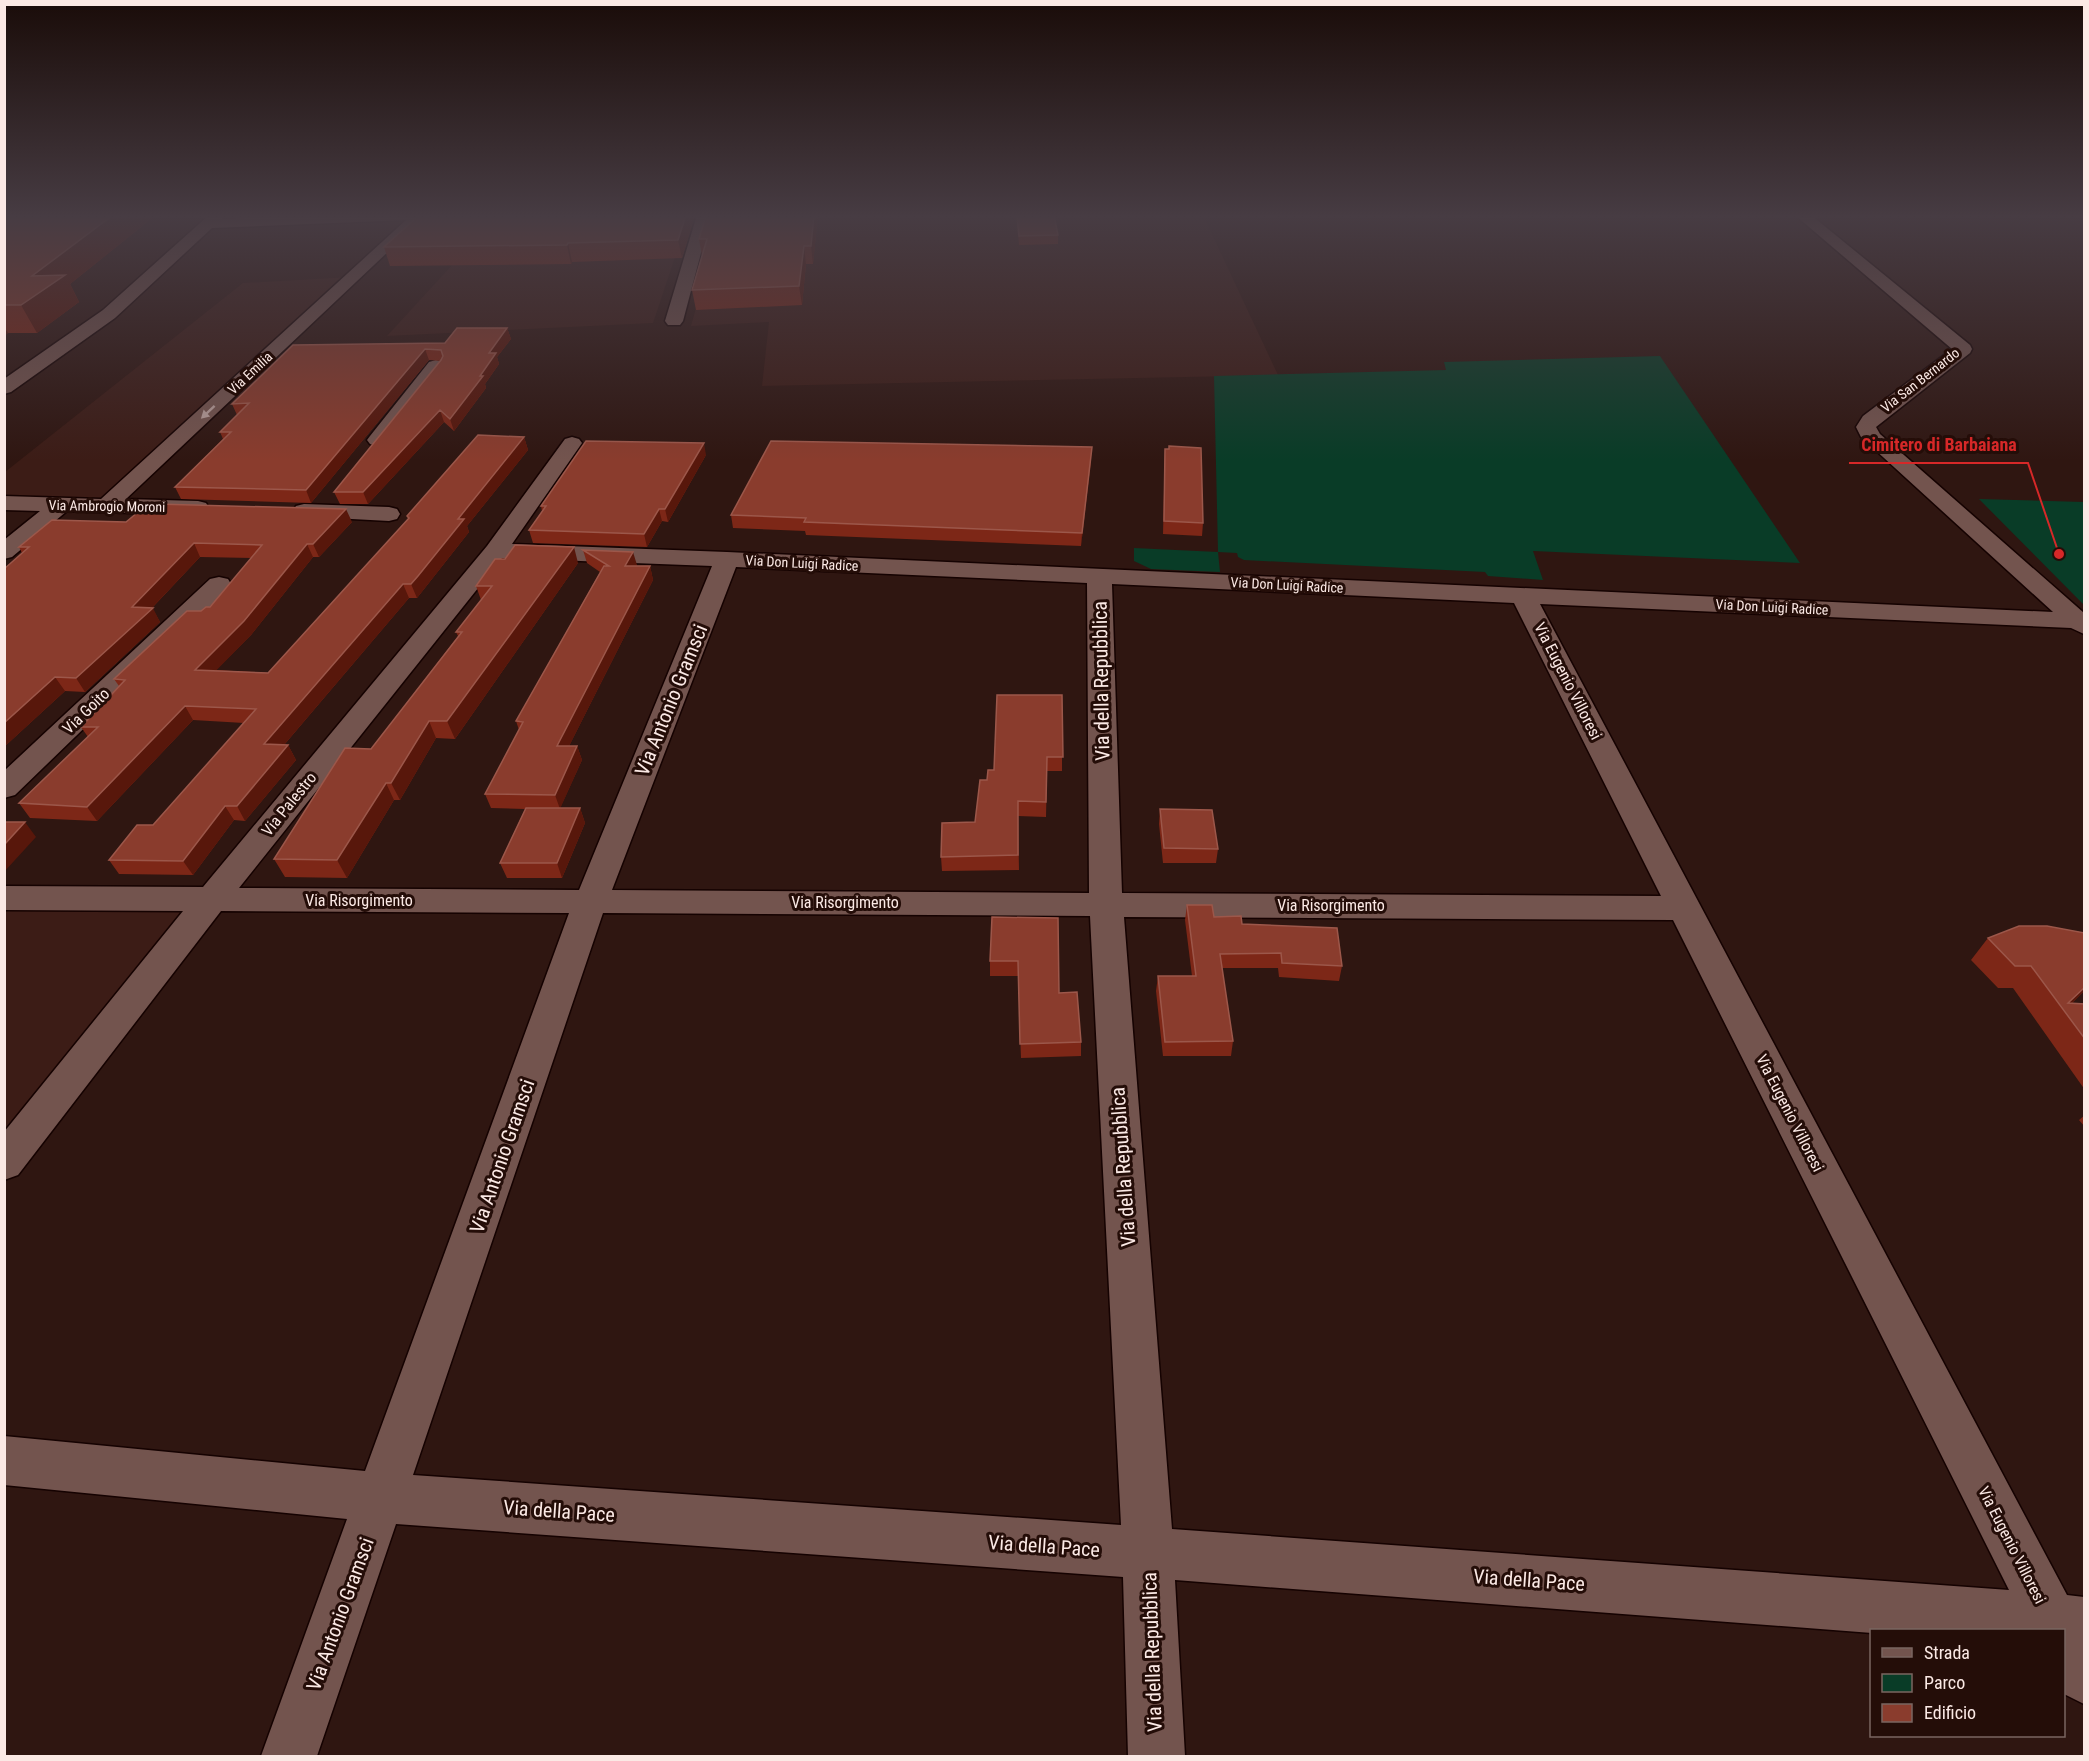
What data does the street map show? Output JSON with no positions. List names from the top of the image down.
{
  "streets": {
    "street": [
      "Via Emilia",
      "Via San Bernardo",
      "Via Ambrogio Moroni",
      "Via Don Luigi Radice",
      "Via della Repubblica",
      "Via Eugenio Villoresi",
      "Via Antonio Gramsci",
      "Via Goito",
      "Via Palestro",
      "Via Risorgimento",
      "Via della Pace"
    ]
  },
  "crossings": [
    ["Via Emilia", "Via Ambrogio Moroni"],
    ["Via San Bernardo", "Via Don Luigi Radice"],
    ["Via Don Luigi Radice", "Via della Repubblica"],
    ["Via Don Luigi Radice", "Via Eugenio Villoresi"],
    ["Via Don Luigi Radice", "Via Antonio Gramsci"],
    ["Via Don Luigi Radice", "Via Palestro"],
    ["Via della Repubblica", "Via Risorgimento"],
    ["Via della Repubblica", "Via della Pace"],
    ["Via Eugenio Villoresi", "Via Risorgimento"],
    ["Via Eugenio Villoresi", "Via della Pace"],
    ["Via Antonio Gramsci", "Via Risorgimento"],
    ["Via Antonio Gramsci", "Via della Pace"],
    ["Via Palestro", "Via Risorgimento"]
  ],
  "places": ["Cimitero di Barbaiana"],
  "legend": ["Strada", "Parco", "Edificio"]
}
